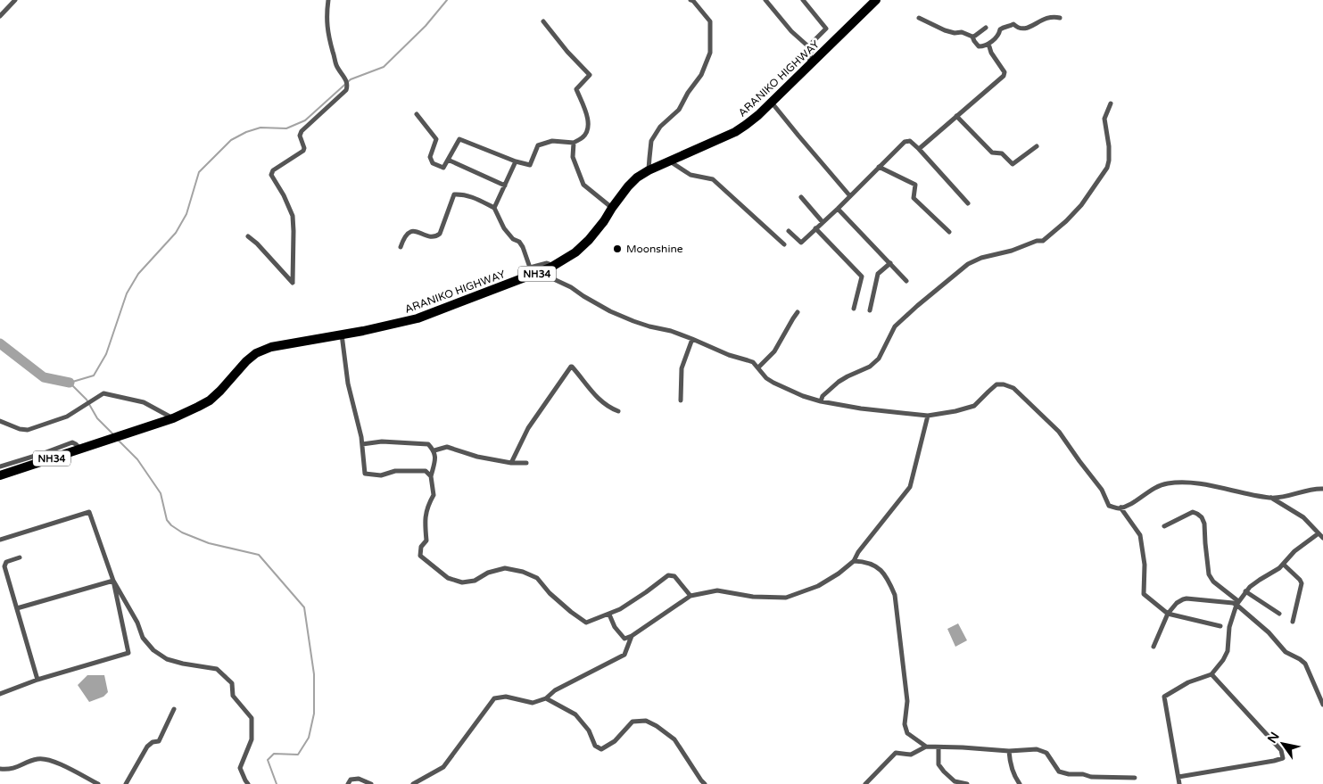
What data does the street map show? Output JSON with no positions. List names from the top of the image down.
{
  "streets": {
    "highway": ["ARANIKO HIGHWAY", "NH34"]
  },
  "places": ["Moonshine"],
  "north": "top left"
}
